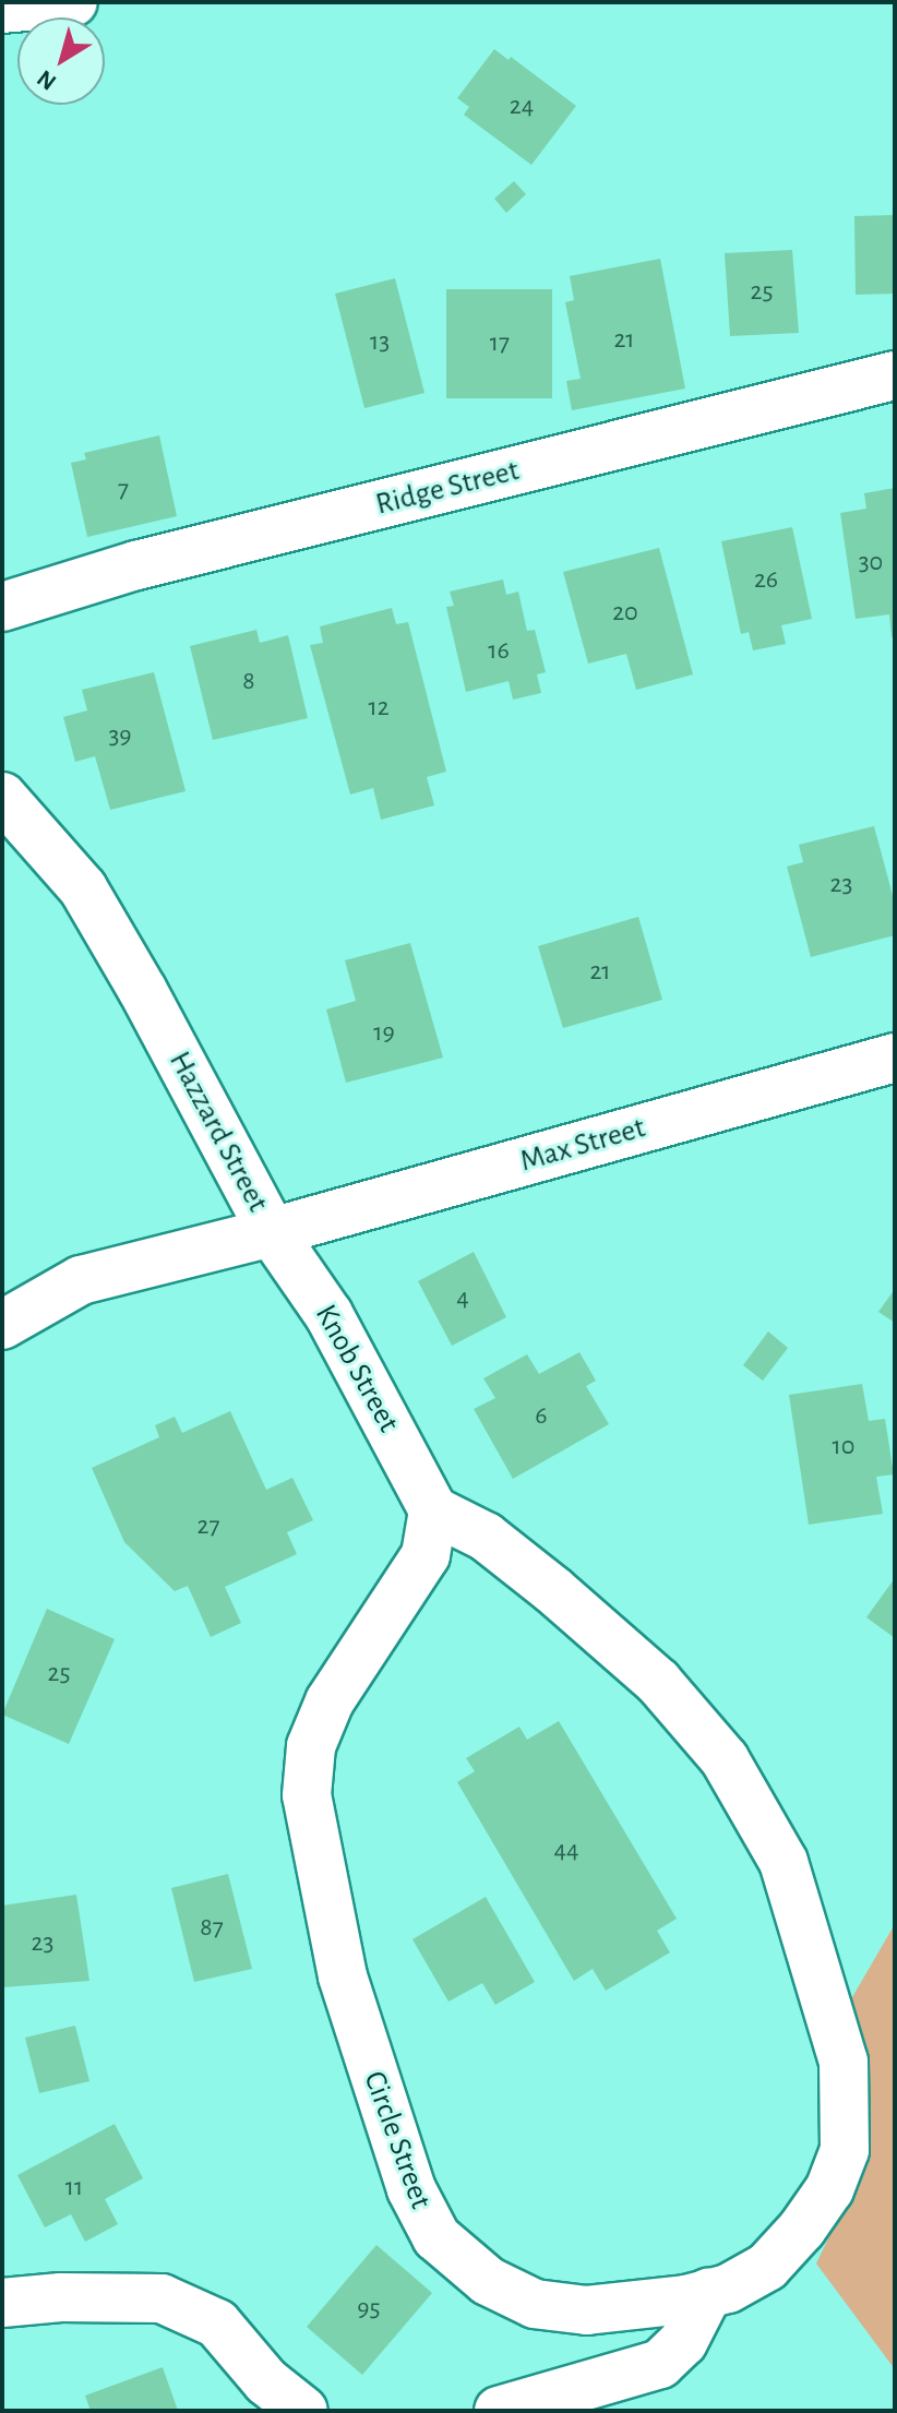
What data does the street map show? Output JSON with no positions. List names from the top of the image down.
{
  "streets": {
    "street": [
      "Ridge Street",
      "Hazzard Street",
      "Max Street",
      "Knob Street",
      "Circle Street"
    ]
  },
  "crossings": [
    ["Hazzard Street", "Max Street"],
    ["Hazzard Street", "Knob Street"],
    ["Max Street", "Knob Street"],
    ["Knob Street", "Circle Street"]
  ],
  "house_numbers": [
    "24",
    "25",
    "21",
    "13",
    "17",
    "7",
    "30",
    "26",
    "20",
    "16",
    "8",
    "12",
    "39",
    "23",
    "21",
    "19",
    "4",
    "6",
    "10",
    "27",
    "25",
    "44",
    "87",
    "23",
    "11",
    "95"
  ],
  "north": "bottom left"
}
